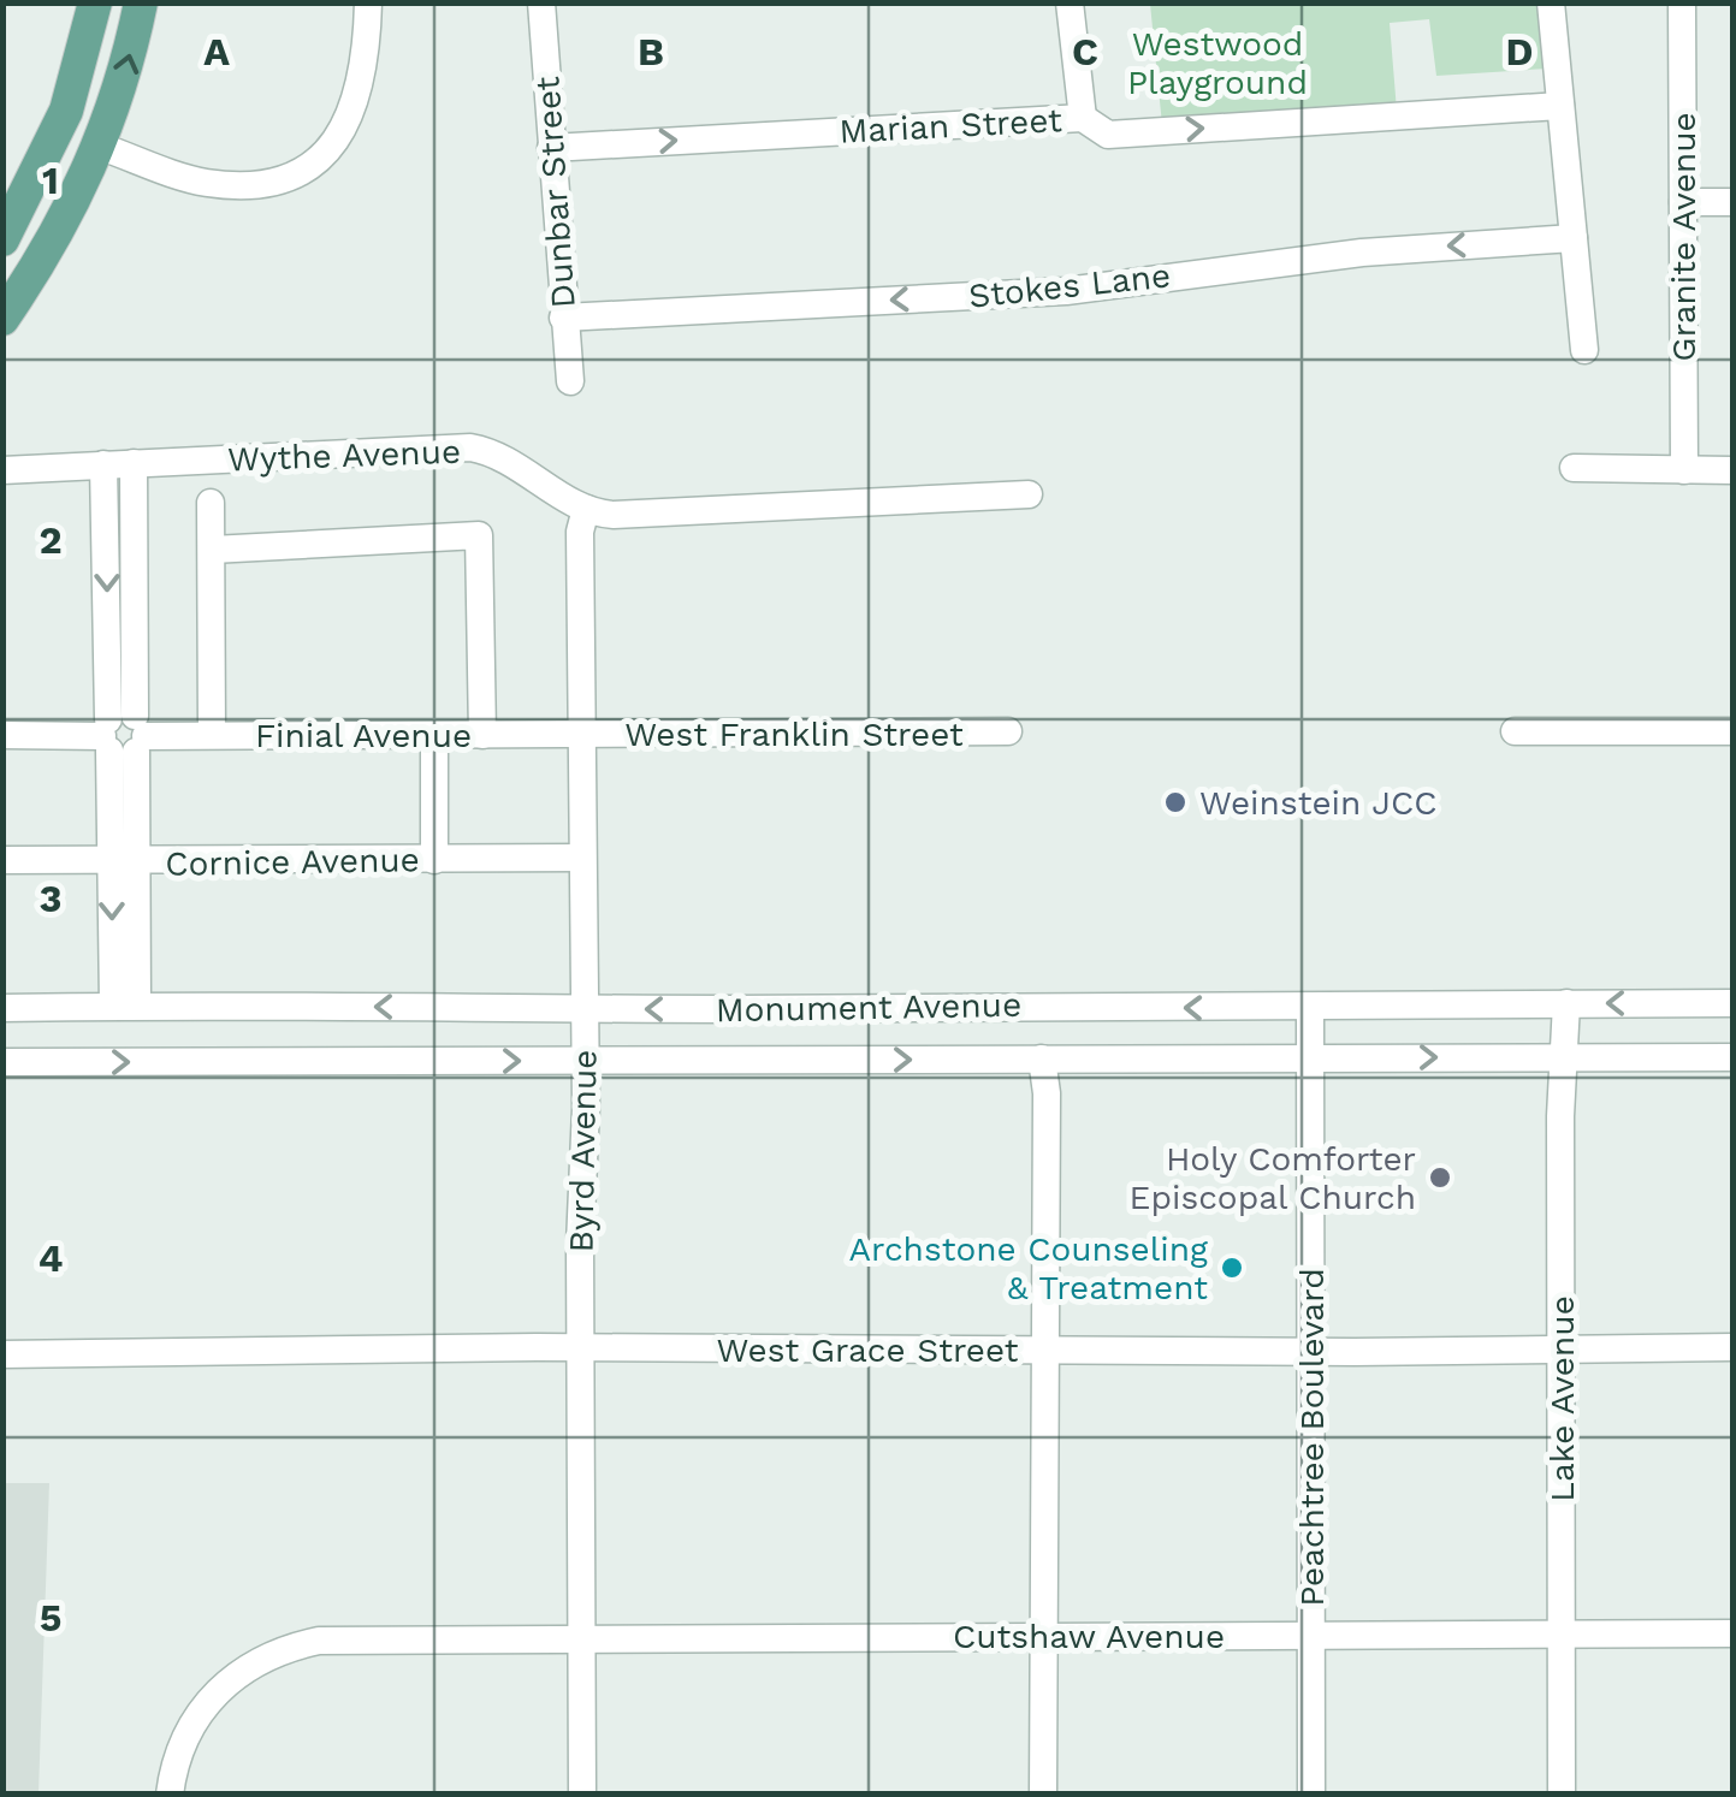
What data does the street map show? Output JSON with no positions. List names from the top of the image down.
{
  "streets": {
    "street": [
      "Marian Street",
      "Dunbar Street",
      "Granite Avenue",
      "Stokes Lane",
      "Wythe Avenue",
      "West Franklin Street",
      "Finial Avenue",
      "Cornice Avenue",
      "Monument Avenue",
      "Byrd Avenue",
      "West Grace Street",
      "Lake Avenue",
      "Peachtree Boulevard",
      "Cutshaw Avenue"
    ]
  },
  "crossings": [
    ["Marian Street", "Dunbar Street"],
    ["Dunbar Street", "Stokes Lane"],
    ["Wythe Avenue", "Byrd Avenue"],
    ["West Franklin Street", "Finial Avenue"],
    ["West Franklin Street", "Byrd Avenue"],
    ["Finial Avenue", "Byrd Avenue"],
    ["Cornice Avenue", "Byrd Avenue"],
    ["Monument Avenue", "Byrd Avenue"],
    ["Monument Avenue", "Lake Avenue"],
    ["Monument Avenue", "Peachtree Boulevard"],
    ["Byrd Avenue", "West Grace Street"],
    ["Byrd Avenue", "Cutshaw Avenue"],
    ["West Grace Street", "Lake Avenue"],
    ["West Grace Street", "Peachtree Boulevard"],
    ["Lake Avenue", "Cutshaw Avenue"],
    ["Peachtree Boulevard", "Cutshaw Avenue"]
  ],
  "one_way": ["Marian Street", "Stokes Lane"],
  "parks": ["Westwood Playground"],
  "places": ["Weinstein JCC", "Holy Comforter Episcopal Church", "Archstone Counseling & Treatment"],
  "grid": {
    "columns": [
      "A",
      "B",
      "C",
      "D"
    ],
    "rows": [
      "1",
      "2",
      "3",
      "4",
      "5"
    ]
  }
}
